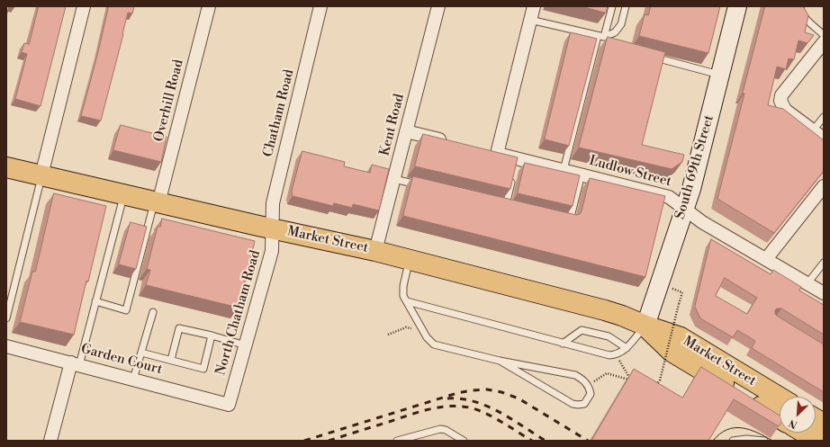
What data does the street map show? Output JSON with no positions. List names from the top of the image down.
{
  "streets": {
    "main road": ["South 69th Street", "Market Street"],
    "street": [
      "Overhill Road",
      "Chatham Road",
      "Kent Road",
      "Ludlow Street",
      "North Chatham Road",
      "Garden Court"
    ]
  },
  "crossings": [
    ["Overhill Road", "Market Street"],
    ["Chatham Road", "Market Street"],
    ["Chatham Road", "North Chatham Road"],
    ["Kent Road", "Market Street"],
    ["South 69th Street", "Ludlow Street"],
    ["South 69th Street", "Market Street"],
    ["Market Street", "North Chatham Road"],
    ["North Chatham Road", "Garden Court"]
  ],
  "north": "bottom left"
}
